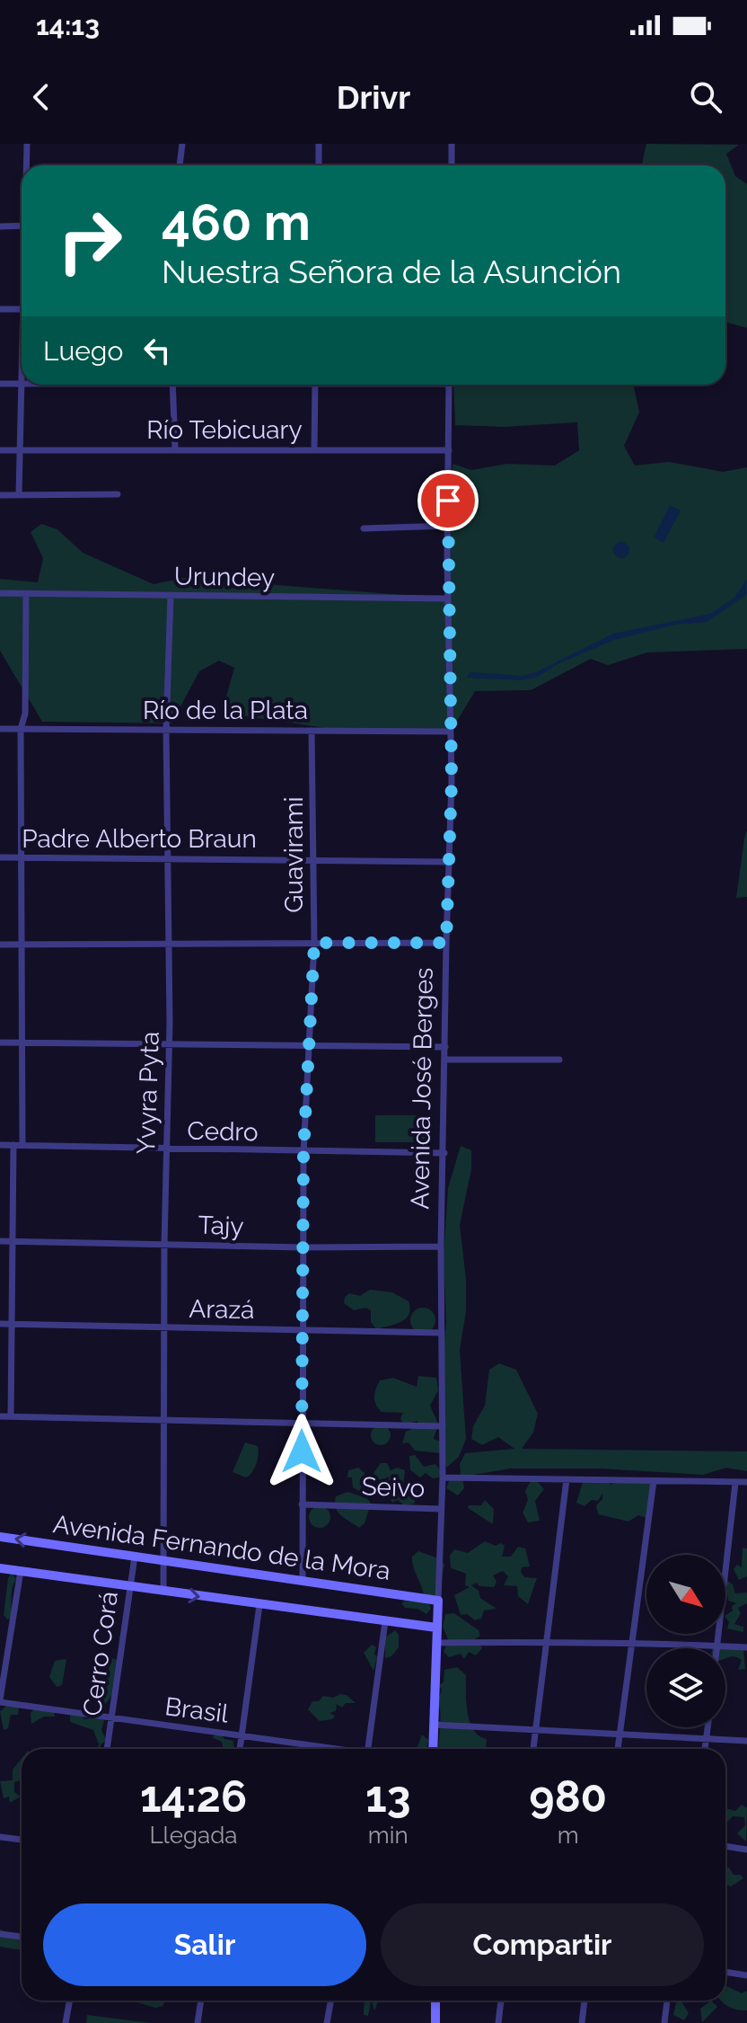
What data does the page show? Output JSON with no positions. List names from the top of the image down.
{
  "streets": {
    "main road": ["Avenida José Berges", "Avenida Fernando de la Mora"],
    "street": [
      "Río Tebicuary",
      "Urundey",
      "Río de la Plata",
      "Padre Alberto Braun",
      "Guavirami",
      "Yvyra Pyta",
      "Cedro",
      "Tajy",
      "Arazá",
      "Seivo",
      "Cerro Corá",
      "Brasil"
    ]
  },
  "crossings": [
    ["Río Tebicuary", "Avenida José Berges"],
    ["Urundey", "Avenida José Berges"],
    ["Urundey", "Yvyra Pyta"],
    ["Río de la Plata", "Guavirami"],
    ["Río de la Plata", "Avenida José Berges"],
    ["Río de la Plata", "Yvyra Pyta"],
    ["Padre Alberto Braun", "Guavirami"],
    ["Padre Alberto Braun", "Avenida José Berges"],
    ["Padre Alberto Braun", "Yvyra Pyta"],
    ["Guavirami", "Cedro"],
    ["Guavirami", "Tajy"],
    ["Guavirami", "Arazá"],
    ["Guavirami", "Seivo"],
    ["Guavirami", "Avenida Fernando de la Mora"],
    ["Avenida José Berges", "Cedro"],
    ["Avenida José Berges", "Tajy"],
    ["Avenida José Berges", "Arazá"],
    ["Avenida José Berges", "Seivo"],
    ["Avenida José Berges", "Avenida Fernando de la Mora"],
    ["Yvyra Pyta", "Cedro"],
    ["Yvyra Pyta", "Tajy"],
    ["Yvyra Pyta", "Arazá"],
    ["Yvyra Pyta", "Avenida Fernando de la Mora"],
    ["Avenida Fernando de la Mora", "Cerro Corá"],
    ["Cerro Corá", "Brasil"]
  ],
  "north": "bottom right",
  "page": {
    "status": "14:13",
    "header": "Drivr",
    "turn": ["460 m", "Nuestra Señora de la Asunción"],
    "then": "Luego",
    "eta": [
      "14:26",
      "Llegada",
      "13",
      "min",
      "980",
      "m"
    ],
    "buttons": ["Salir", "Compartir"]
  }
}
